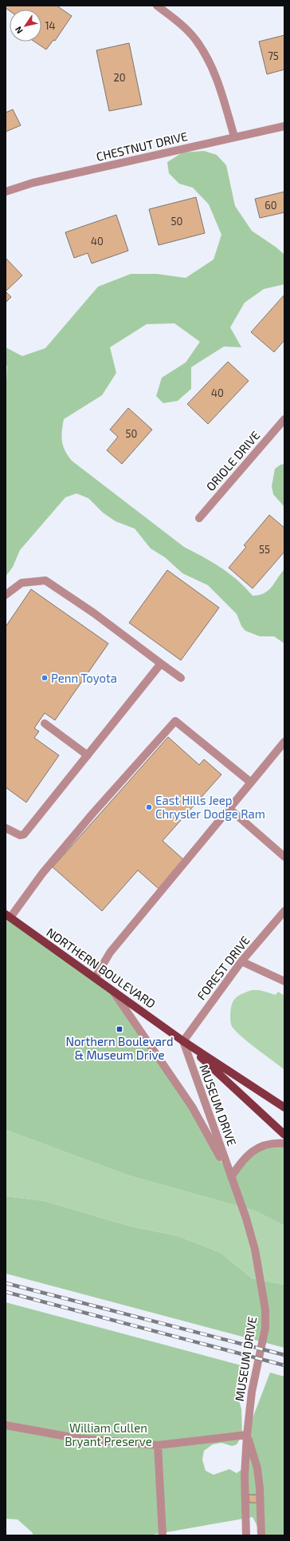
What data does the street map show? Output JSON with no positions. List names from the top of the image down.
{
  "streets": {
    "main road": ["NORTHERN BOULEVARD"],
    "street": [
      "CHESTNUT DRIVE",
      "ORIOLE DRIVE",
      "FOREST DRIVE",
      "MUSEUM DRIVE"
    ]
  },
  "crossings": [
    ["NORTHERN BOULEVARD", "FOREST DRIVE"],
    ["NORTHERN BOULEVARD", "MUSEUM DRIVE"],
    ["FOREST DRIVE", "MUSEUM DRIVE"]
  ],
  "parks": ["William Cullen Bryant Preserve"],
  "places": {
    "other": ["Penn Toyota", "East Hills Jeep Chrysler Dodge Ram"],
    "transit": ["Northern Boulevard & Museum Drive"]
  },
  "house_numbers": [
    "14",
    "75",
    "20",
    "60",
    "50",
    "40",
    "40",
    "50",
    "55"
  ],
  "north": "bottom left"
}
